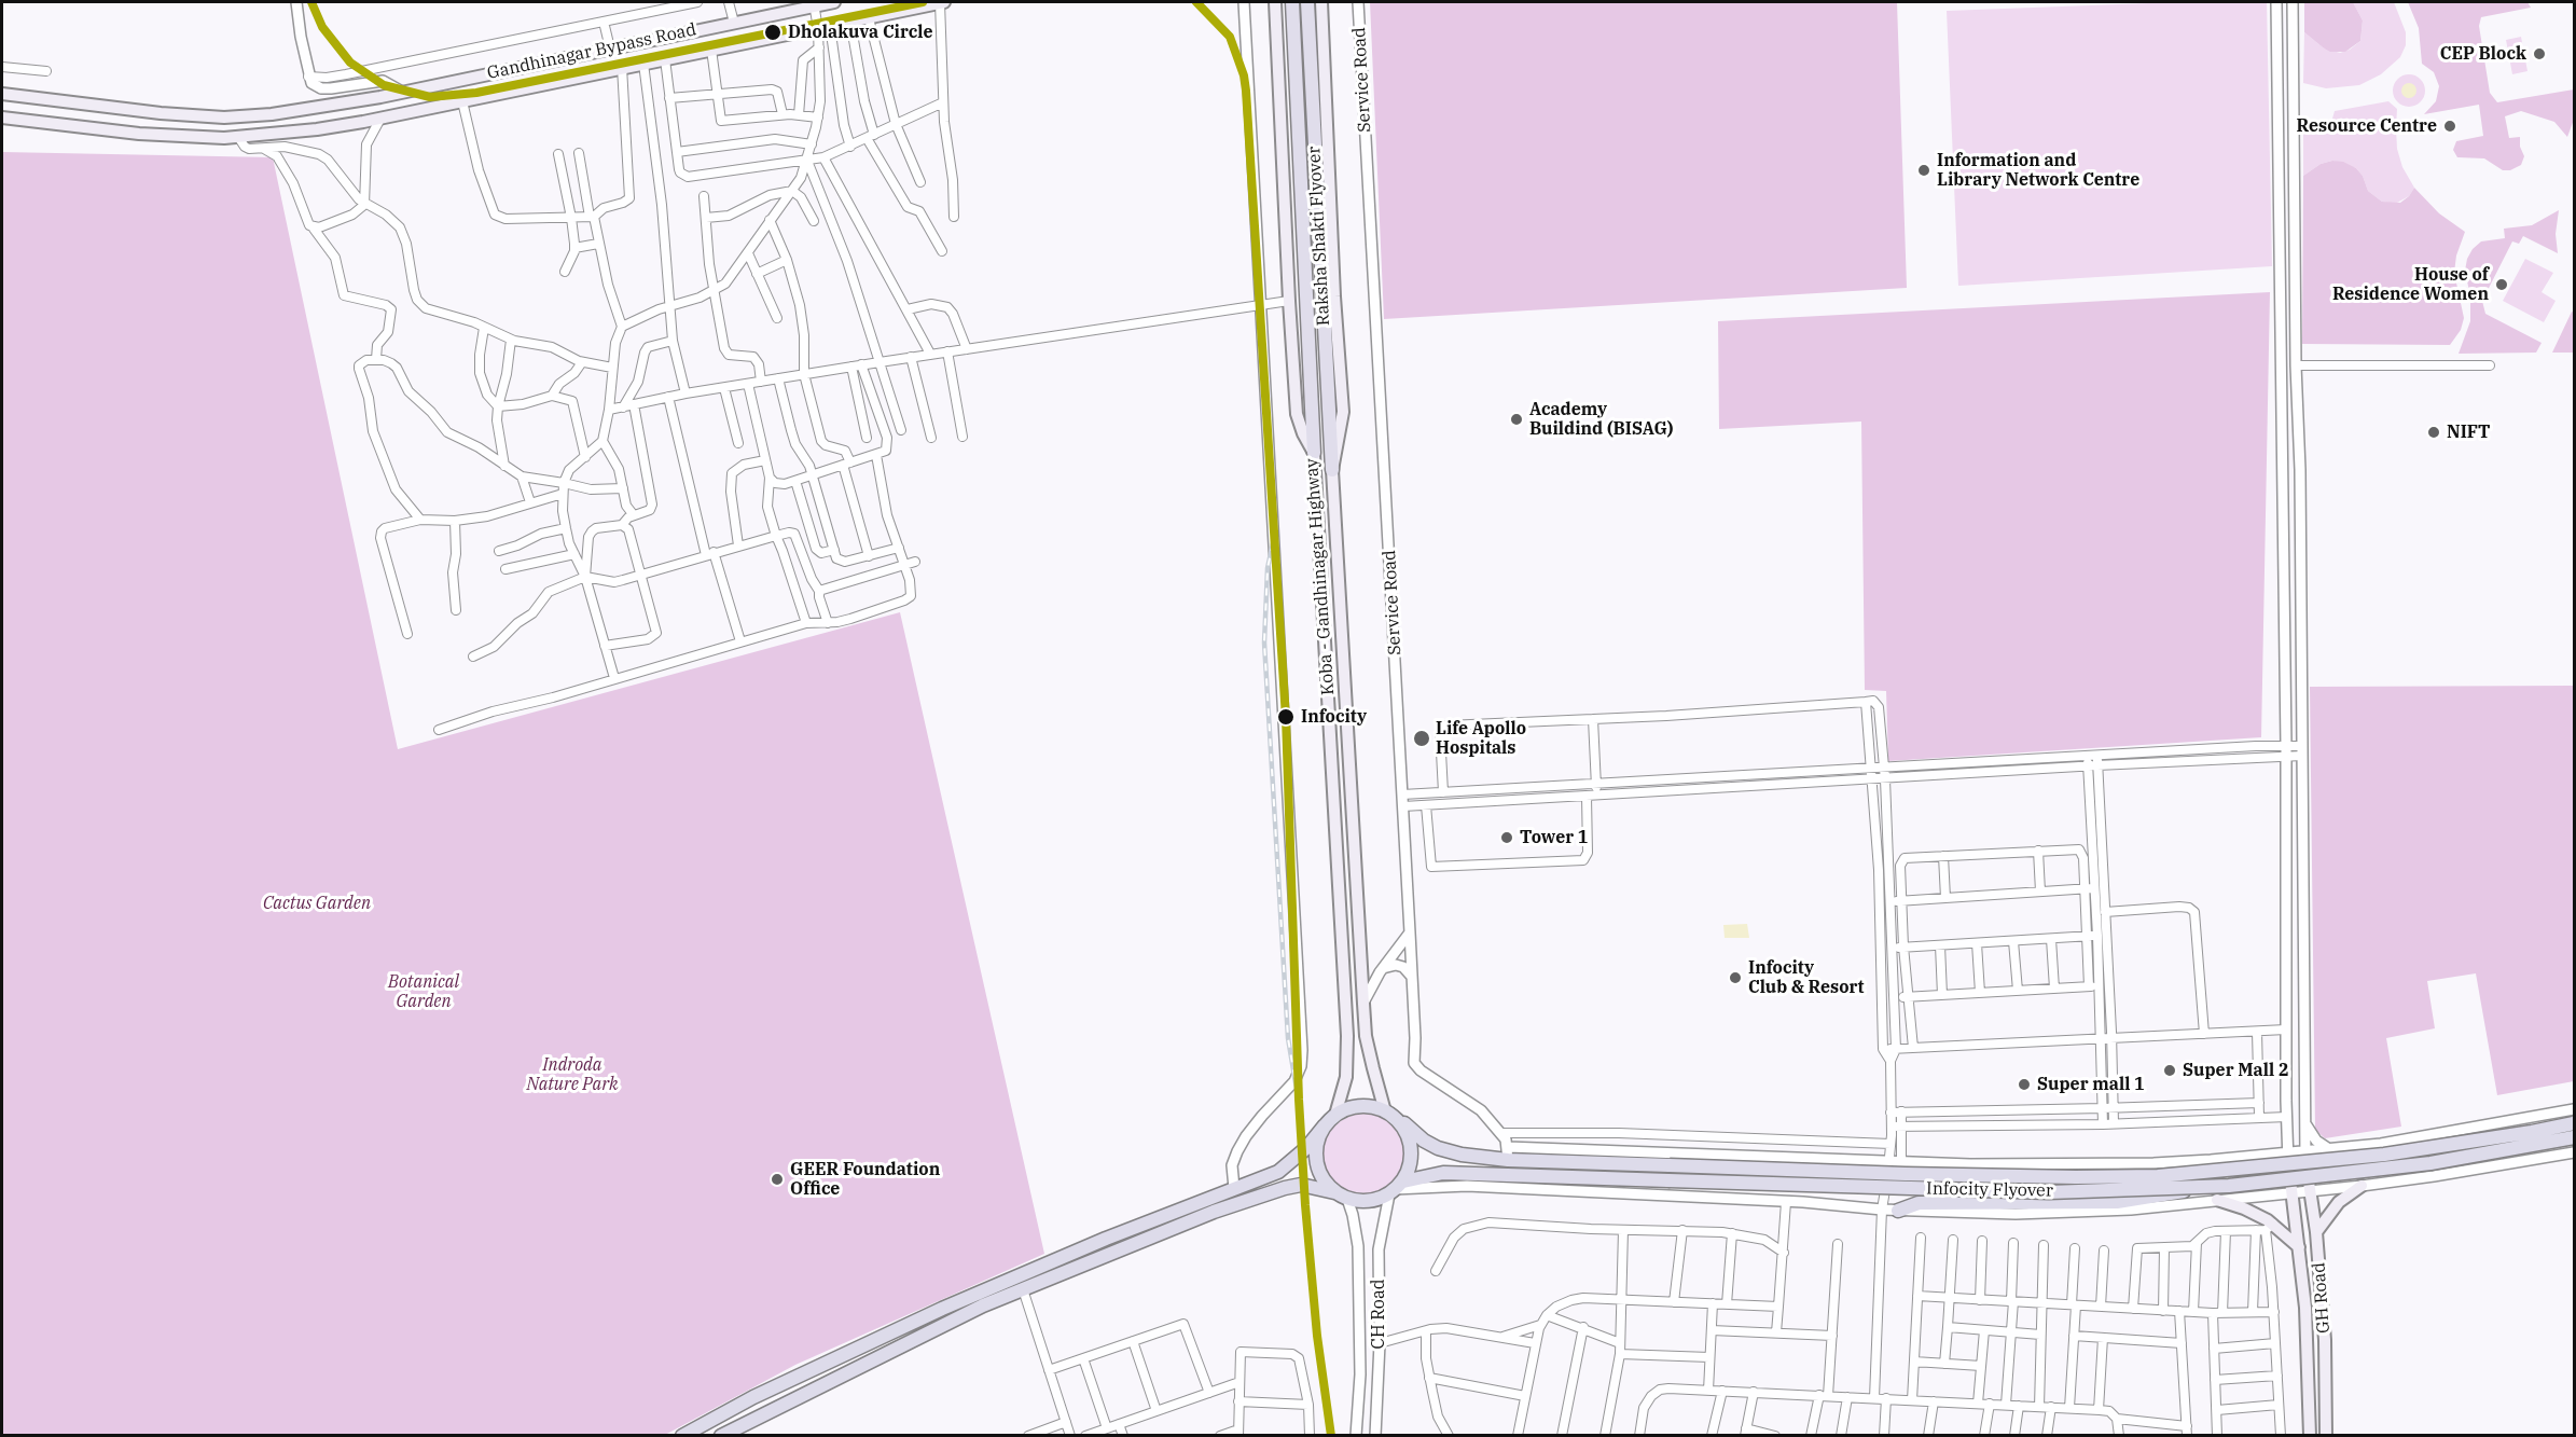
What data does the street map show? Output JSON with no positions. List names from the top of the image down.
{
  "streets": {
    "highway": ["Infocity Flyover"],
    "main road": [
      "Gandhinagar Bypass Road",
      "Raksha Shakti Flyover",
      "Koba - Gandhinagar Highway",
      "GH Road"
    ],
    "street": ["Service Road", "CH Road"]
  },
  "crossings": [
    ["Service Road", "Infocity Flyover"],
    ["Raksha Shakti Flyover", "Koba - Gandhinagar Highway"],
    ["Koba - Gandhinagar Highway", "Infocity Flyover"],
    ["Koba - Gandhinagar Highway", "CH Road"],
    ["Infocity Flyover", "CH Road"]
  ],
  "parks": ["Cactus Garden", "Botanical Garden", "Indroda Nature Park"],
  "places": [
    "Dholakuva Circle",
    "CEP Block",
    "Resource Centre",
    "Information and Library Network Centre",
    "House of Residence Women",
    "Academy Buildind (BISAG)",
    "NIFT",
    "Infocity",
    "Life Apollo Hospitals",
    "Tower 1",
    "Infocity Club & Resort",
    "Super Mall 2",
    "Super mall 1",
    "GEER Foundation Office"
  ]
}
